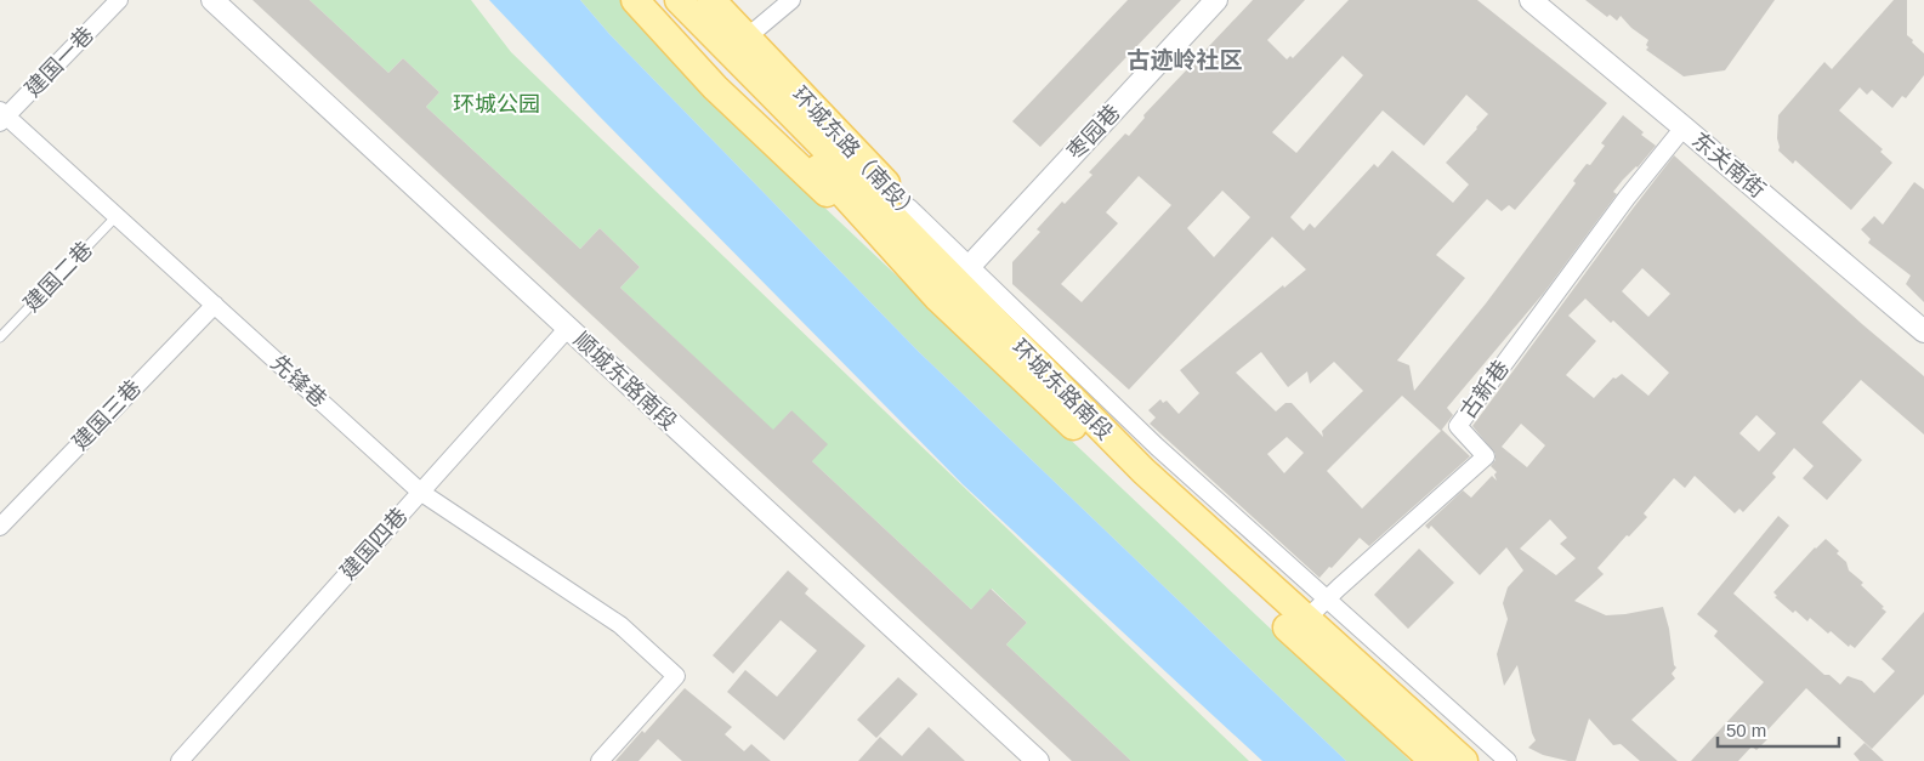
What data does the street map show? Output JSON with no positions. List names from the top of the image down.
{
  "streets": {
    "main road": ["环城东路（南段）", "环城东路南段"],
    "street": [
      "建国一巷",
      "枣园巷",
      "东关南街",
      "先锋巷",
      "顺城东路南段",
      "古新巷",
      "建国三巷",
      "建国四巷"
    ],
    "lane": ["建国二巷"]
  },
  "crossings": [
    ["建国一巷", "先锋巷"],
    ["枣园巷", "环城东路（南段）"],
    ["枣园巷", "环城东路南段"],
    ["环城东路（南段）", "环城东路南段"],
    ["东关南街", "古新巷"],
    ["建国二巷", "先锋巷"],
    ["先锋巷", "建国三巷"],
    ["先锋巷", "建国四巷"],
    ["顺城东路南段", "建国四巷"],
    ["环城东路南段", "古新巷"]
  ],
  "districts": ["古迹岭社区"],
  "parks": ["环城公园"],
  "scale_bar": "50 m"
}
